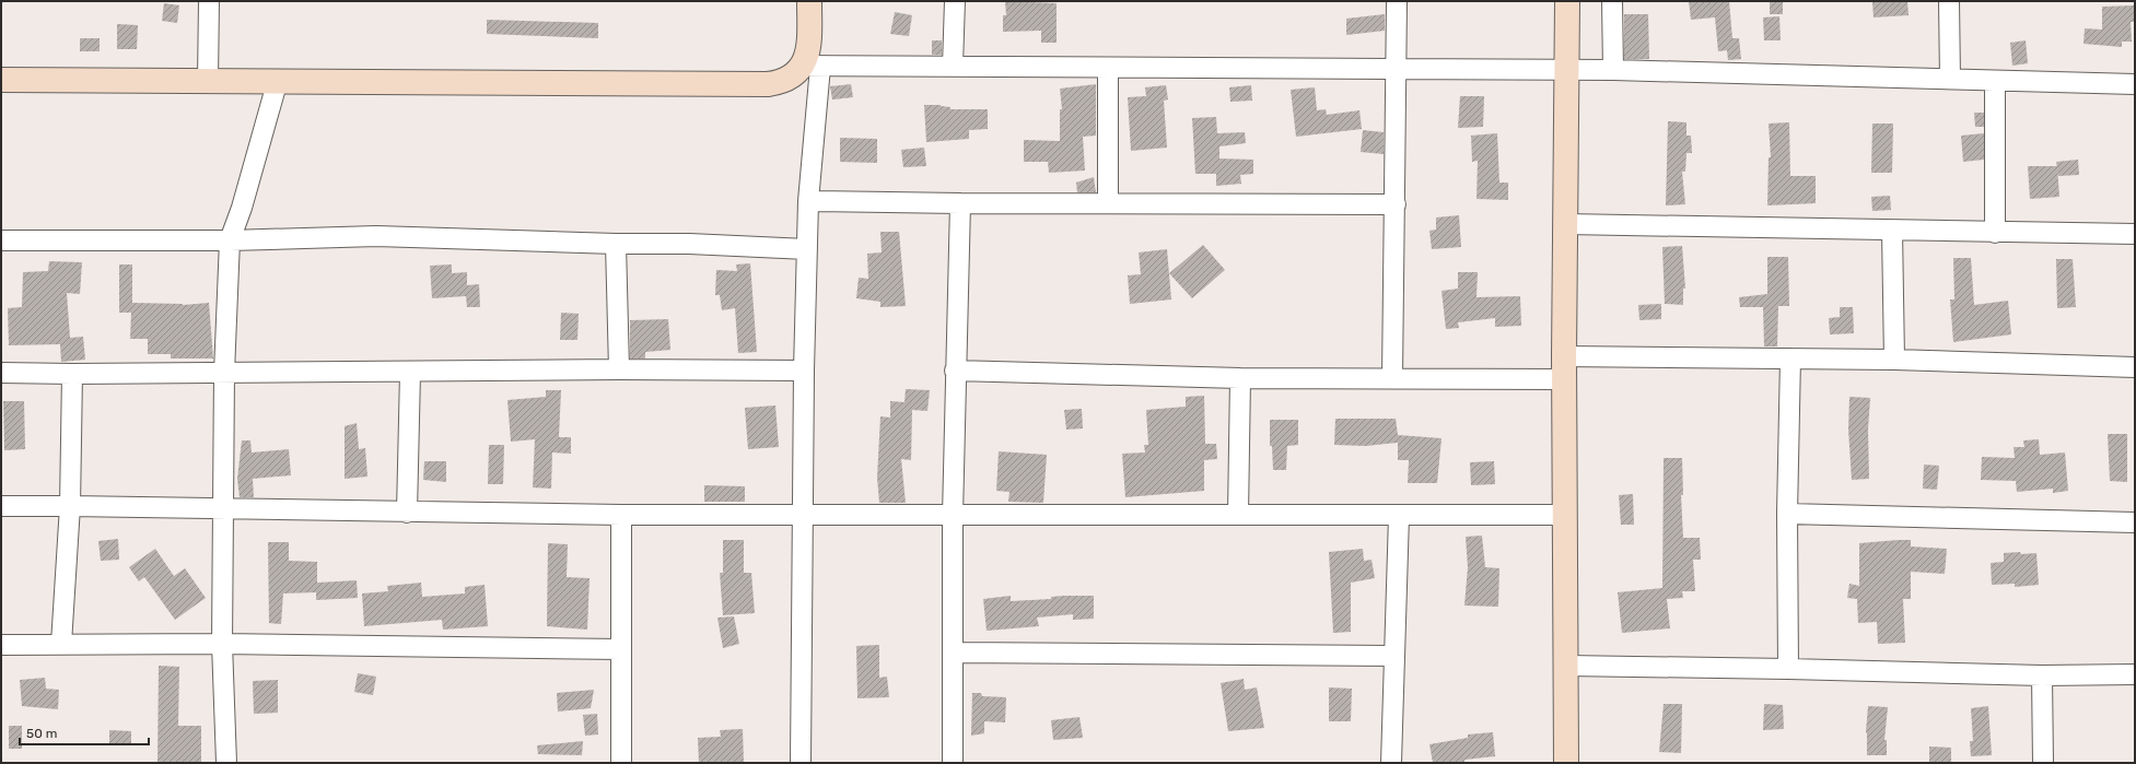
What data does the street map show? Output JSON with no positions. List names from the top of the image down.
{
  "scale_bar": "50 m"
}
